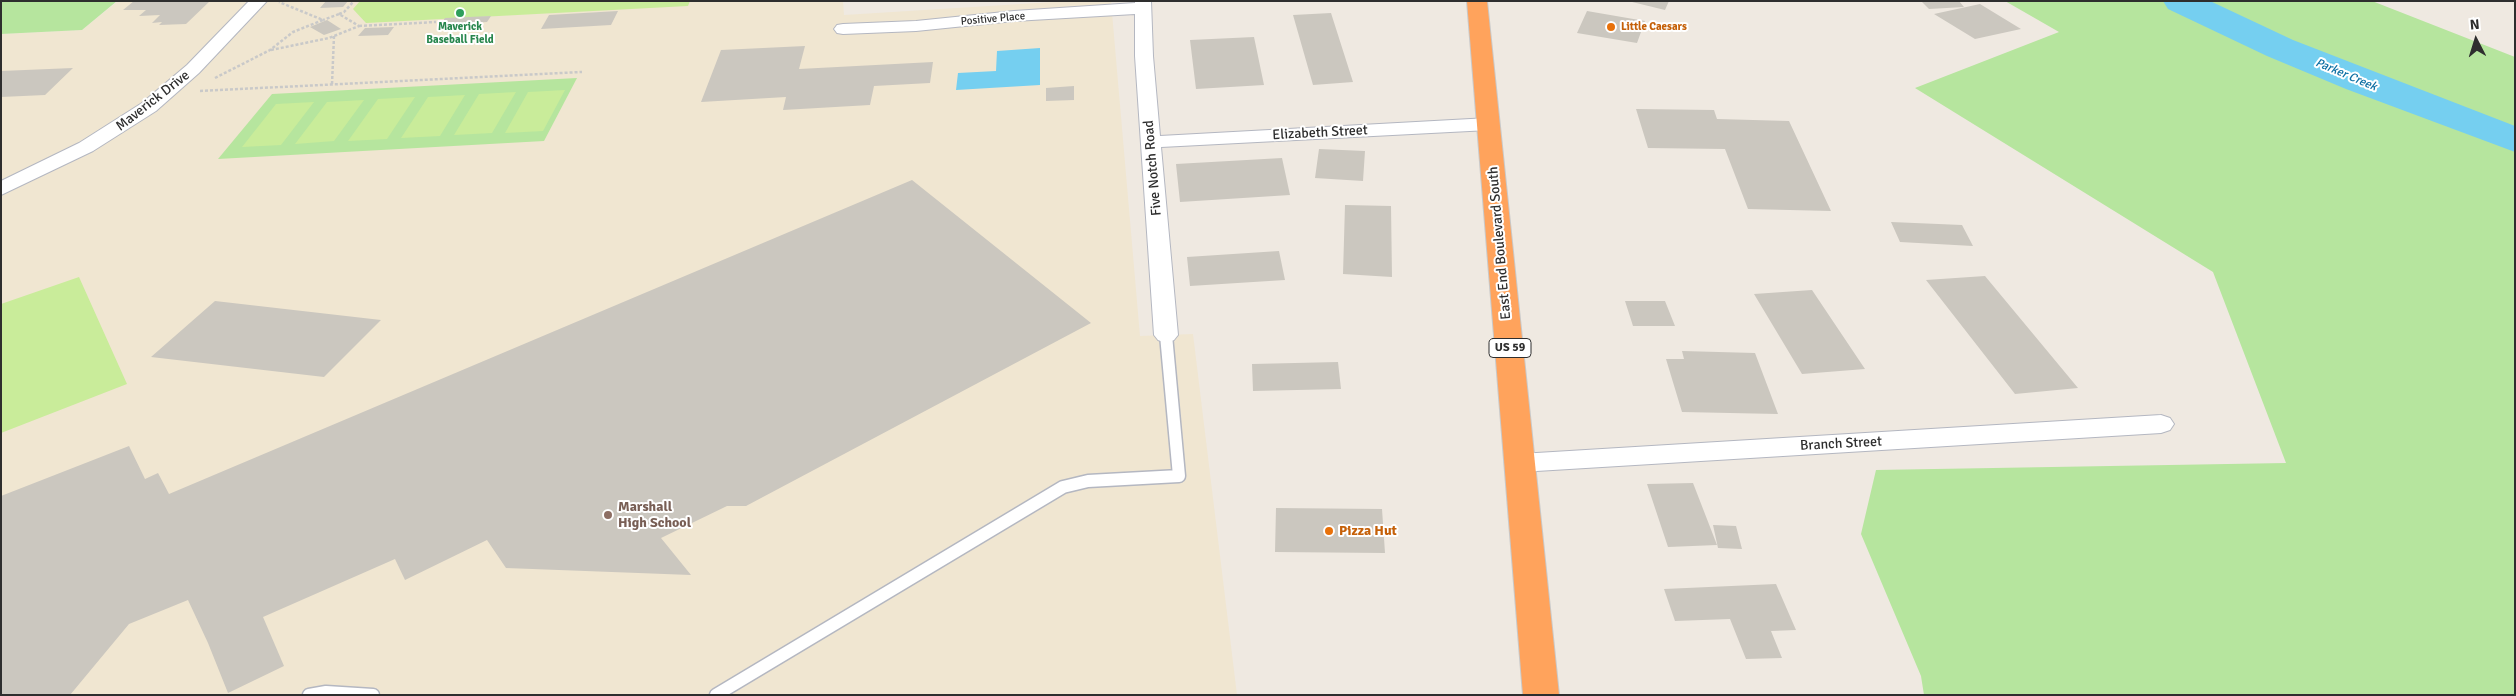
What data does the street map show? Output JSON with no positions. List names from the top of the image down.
{
  "streets": {
    "highway": ["East End Boulevard South", "US 59"],
    "street": [
      "Positive Place",
      "Maverick Drive",
      "Elizabeth Street",
      "Five Notch Road",
      "Branch Street"
    ]
  },
  "crossings": [
    ["Positive Place", "Five Notch Road"],
    ["Elizabeth Street", "Five Notch Road"],
    ["Elizabeth Street", "East End Boulevard South"],
    ["East End Boulevard South", "Branch Street"]
  ],
  "water": ["Parker Creek"],
  "places": [
    "Maverick Baseball Field",
    "Little Caesars",
    "Marshall High School",
    "Pizza Hut"
  ],
  "north": "top"
}
